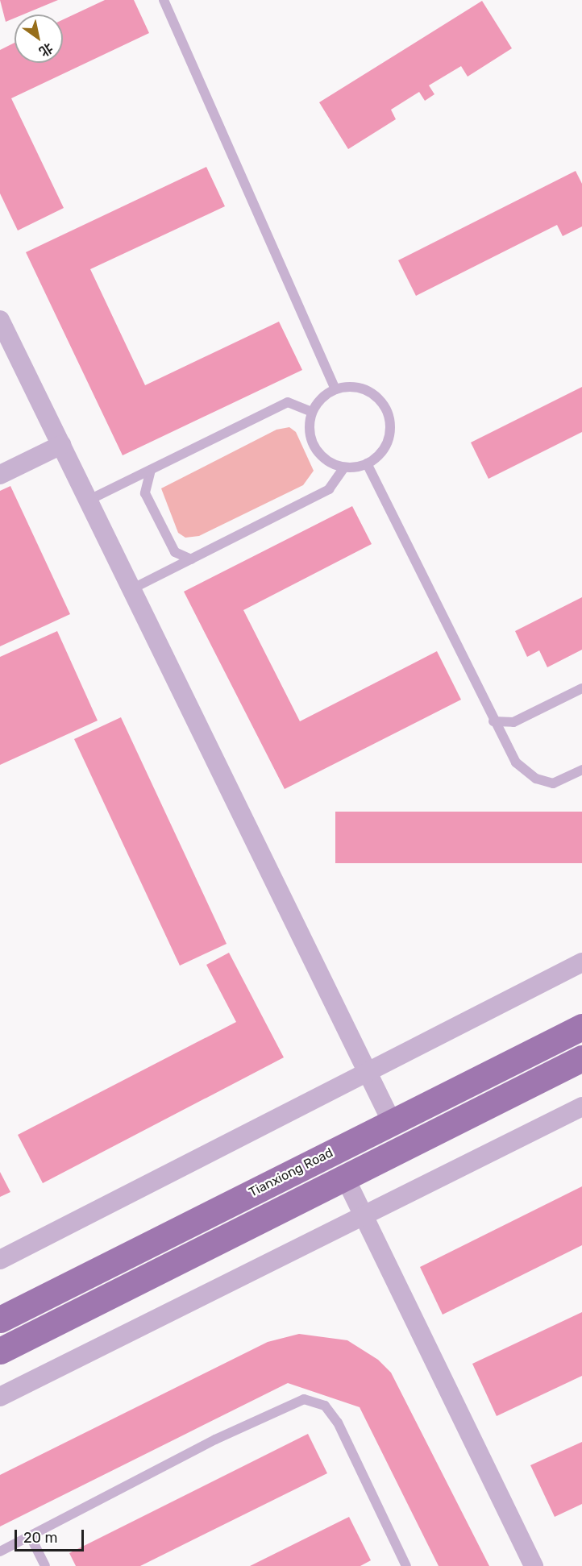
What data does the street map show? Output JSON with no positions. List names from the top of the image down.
{
  "streets": {
    "main road": ["Tianxiong Road"]
  },
  "scale_bar": "20 m",
  "north": "bottom right"
}
